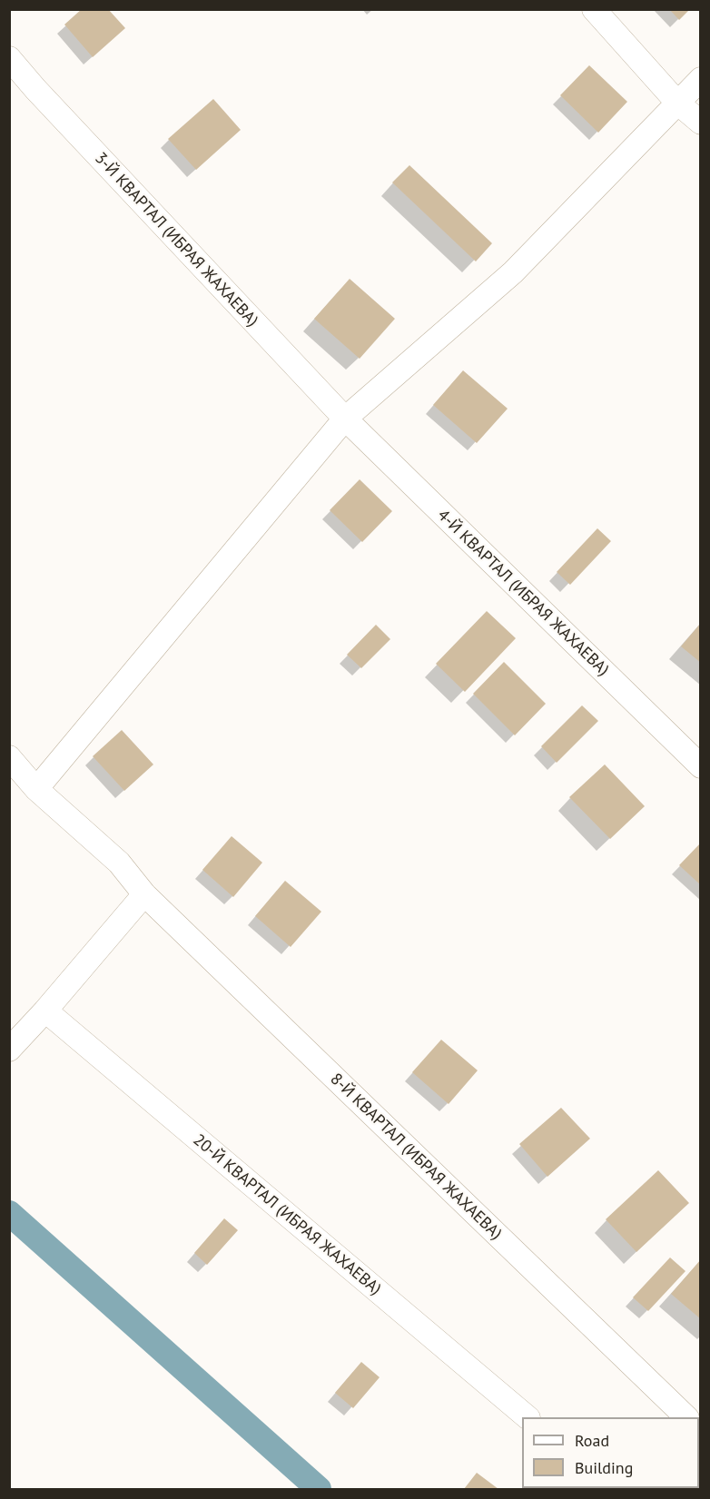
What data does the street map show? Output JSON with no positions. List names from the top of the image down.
{
  "streets": {
    "street": [
      "3-Й КВАРТАЛ (ИБРАЯ ЖАХАЕВА)",
      "4-Й КВАРТАЛ (ИБРАЯ ЖАХАЕВА)",
      "8-Й КВАРТАЛ (ИБРАЯ ЖАХАЕВА)",
      "20-Й КВАРТАЛ (ИБРАЯ ЖАХАЕВА)"
    ]
  },
  "crossings": [
    ["3-Й КВАРТАЛ (ИБРАЯ ЖАХАЕВА)", "4-Й КВАРТАЛ (ИБРАЯ ЖАХАЕВА)"]
  ],
  "legend": ["Road", "Building"]
}
